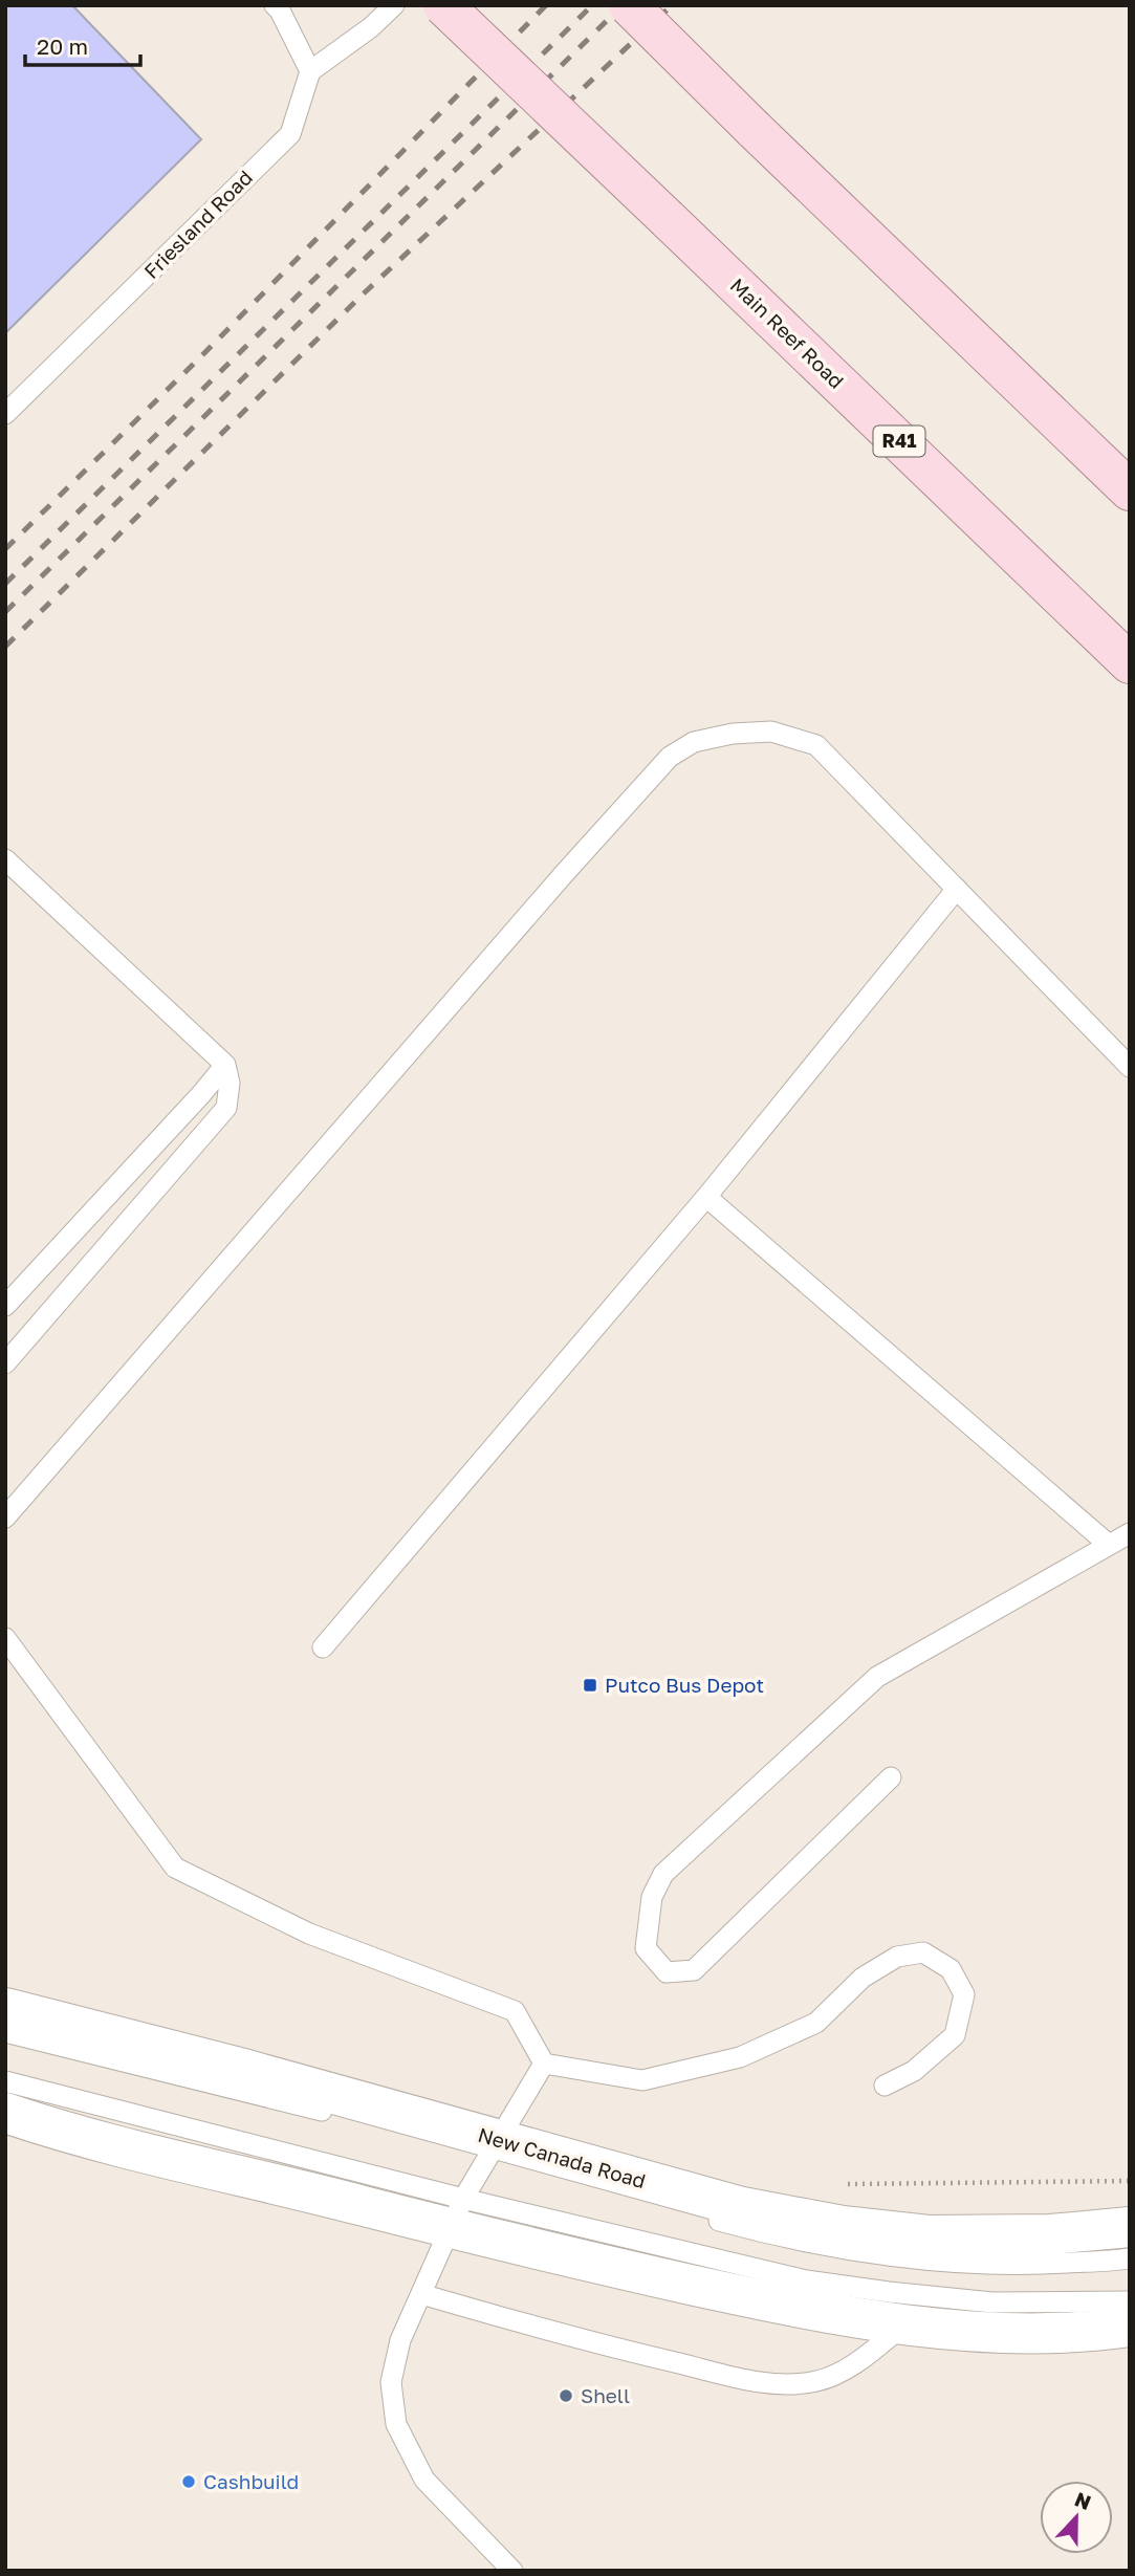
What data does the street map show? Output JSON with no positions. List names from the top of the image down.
{
  "streets": {
    "main road": ["Main Reef Road", "R41", "New Canada Road"],
    "lane": ["Friesland Road"]
  },
  "places": {
    "transit": ["Putco Bus Depot"],
    "other": ["Shell", "Cashbuild"]
  },
  "scale_bar": "20 m",
  "north": "top"
}
